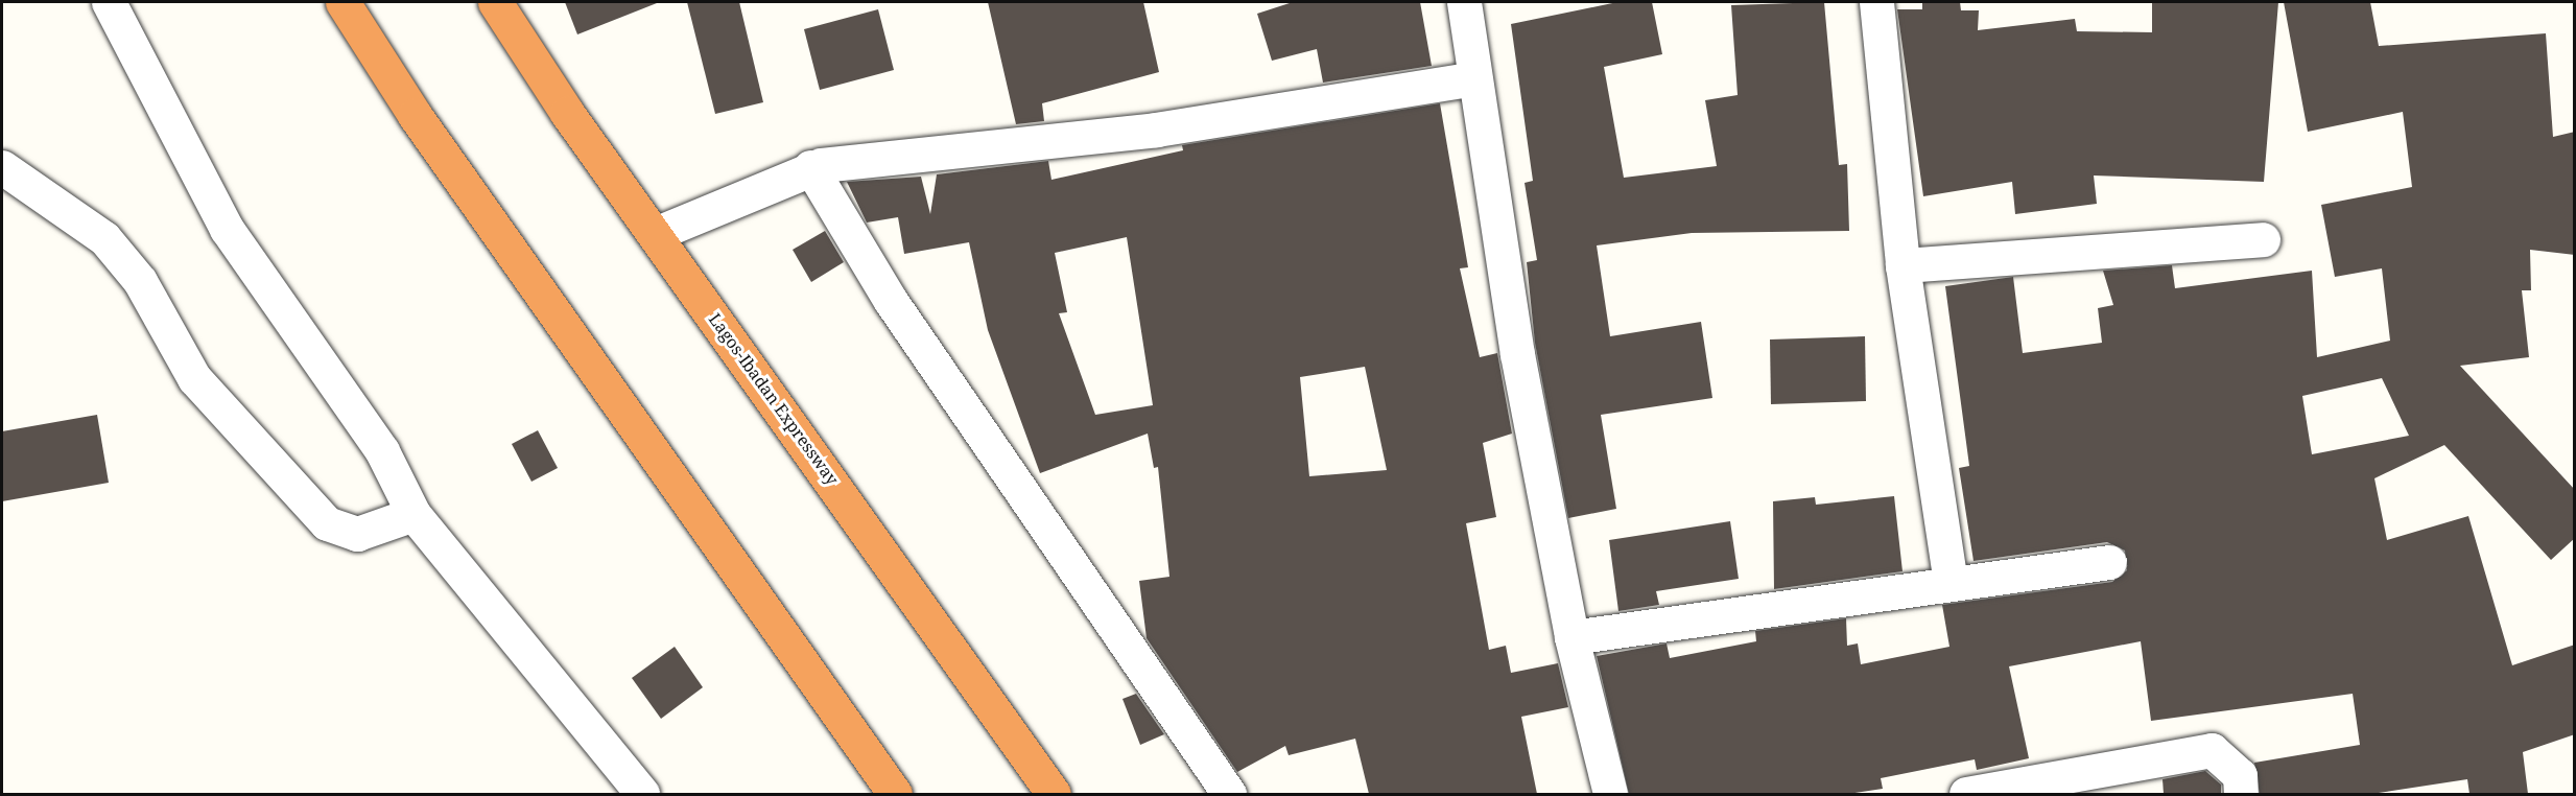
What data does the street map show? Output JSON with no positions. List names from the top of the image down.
{
  "streets": {
    "highway": ["Lagos-Ibadan Expressway"]
  }
}
